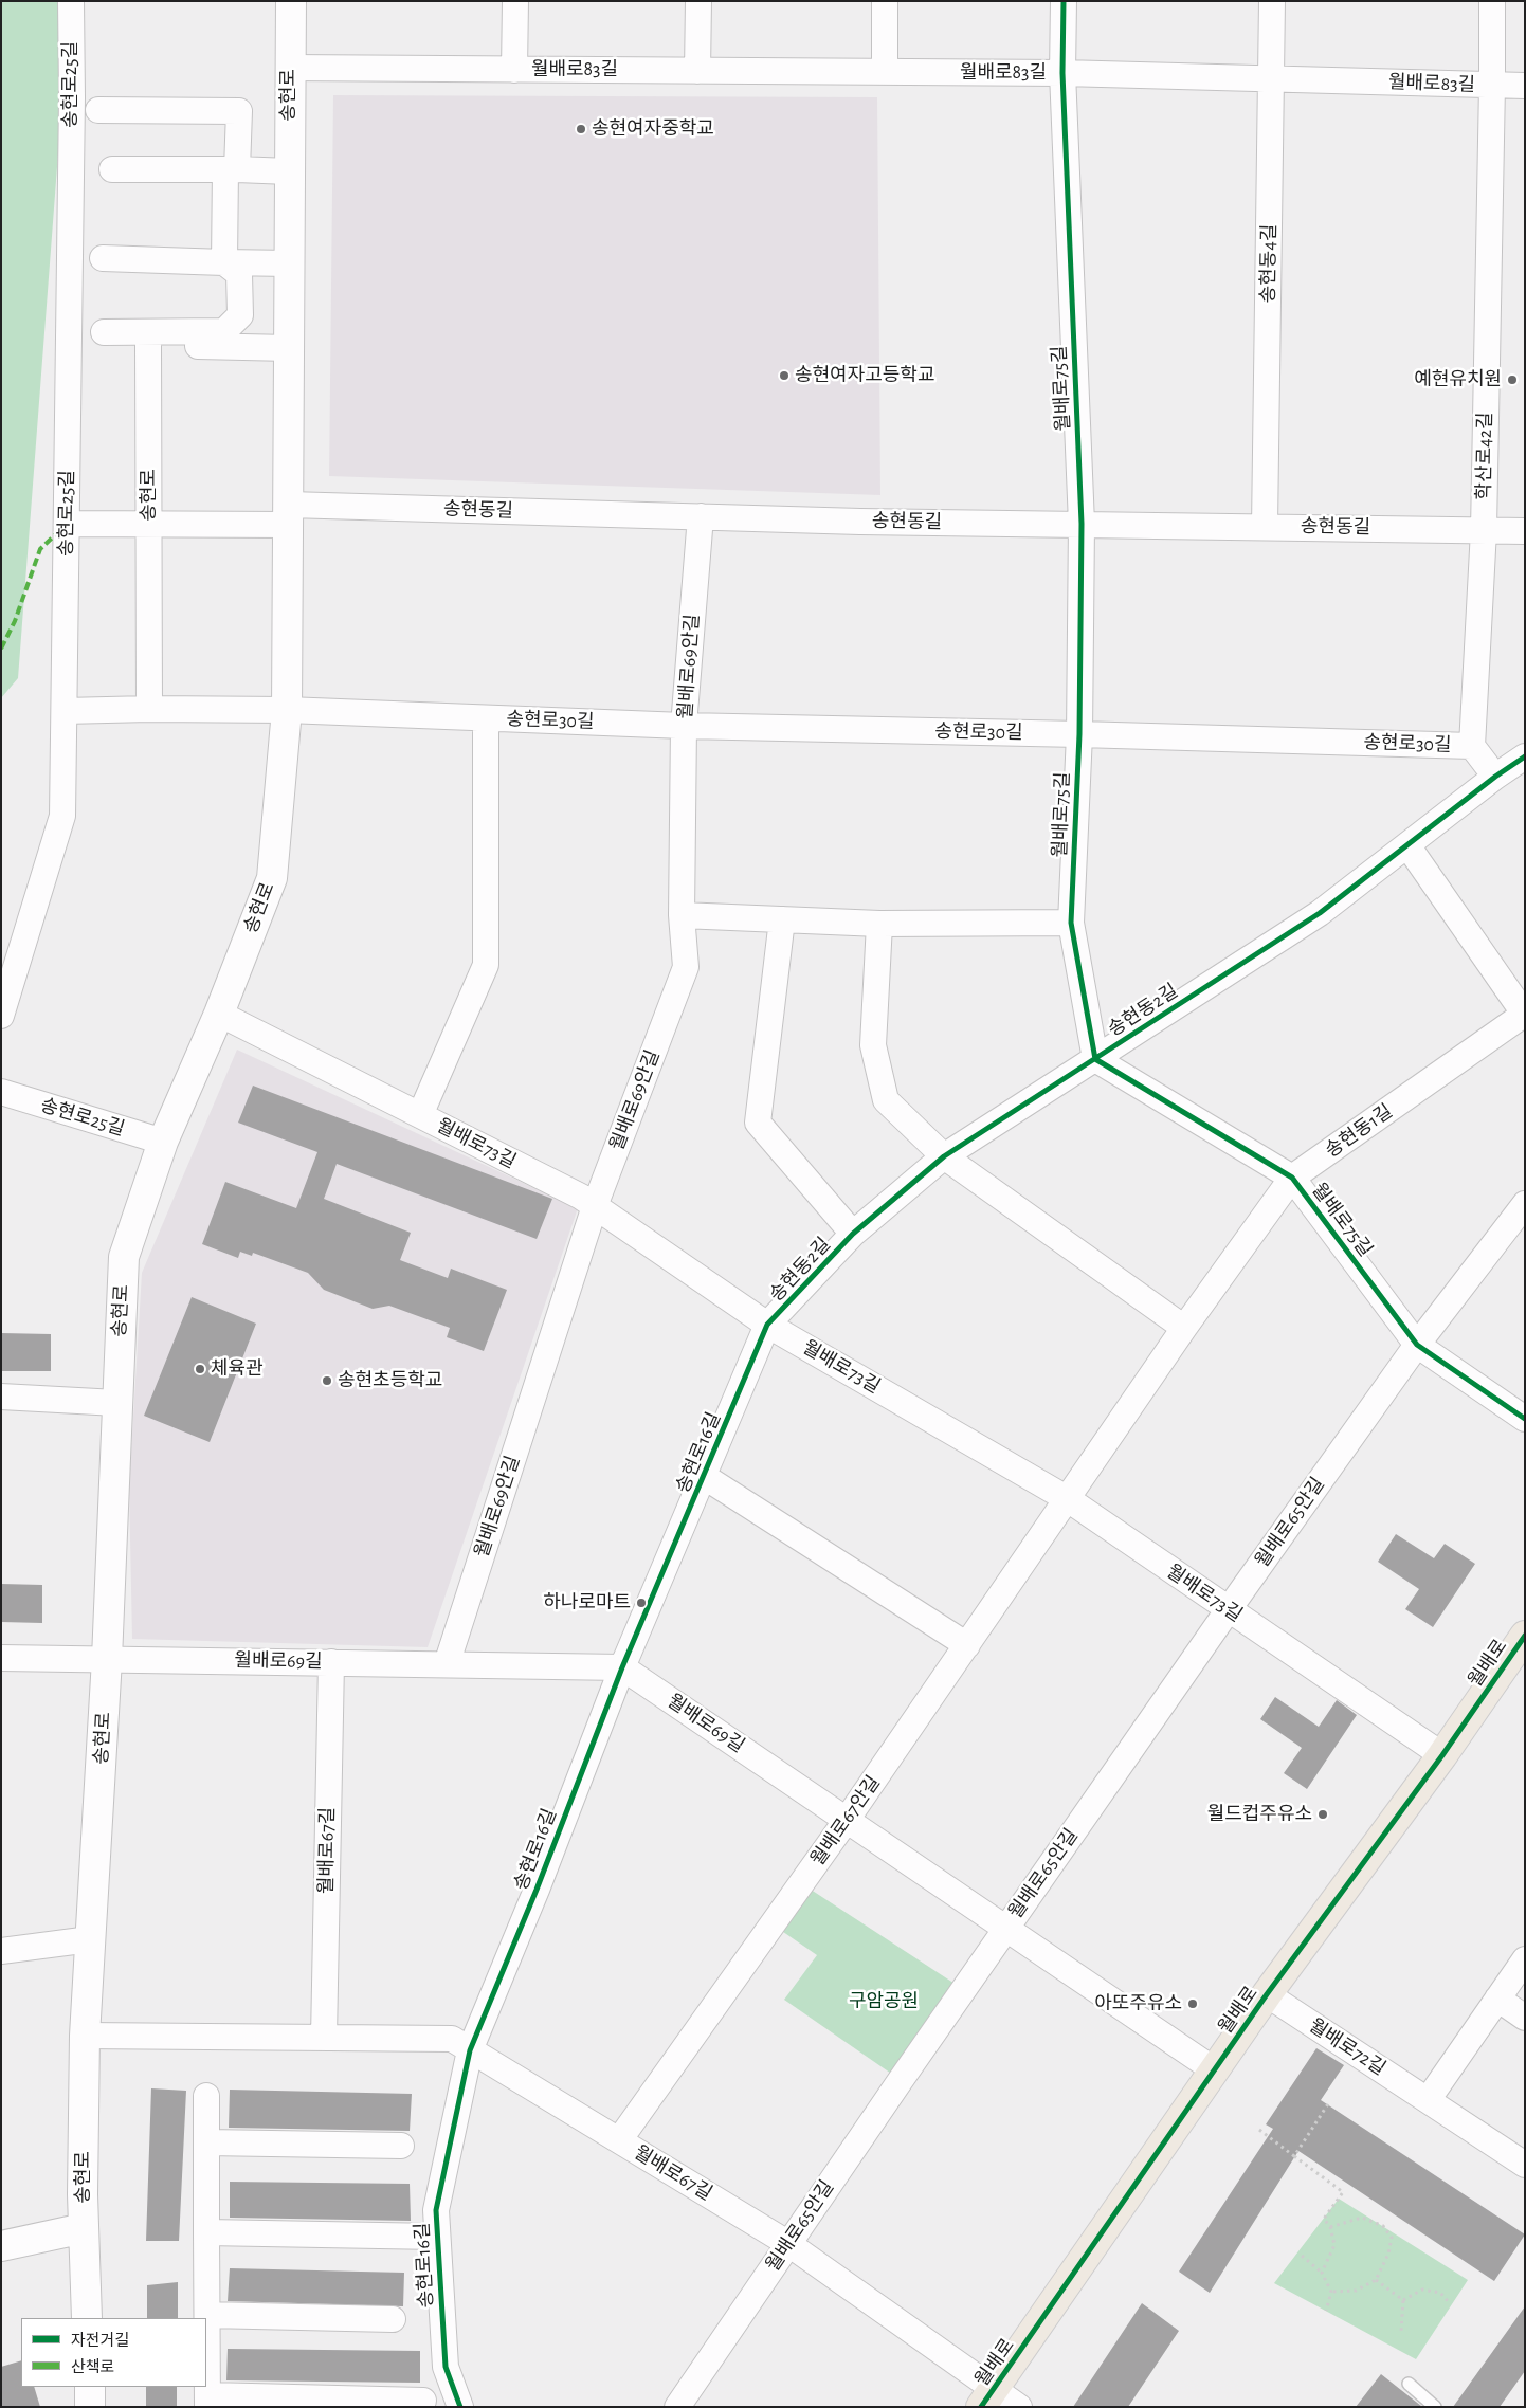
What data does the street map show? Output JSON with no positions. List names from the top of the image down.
{
  "streets": {
    "main road": ["송현로", "월배로"],
    "street": [
      "월배로83길",
      "송현로25길",
      "송현동4길",
      "월배로75길",
      "학산로42길",
      "송현동길",
      "월배로69안길",
      "송현로30길",
      "송현동2길",
      "송현동1길",
      "월배로73길",
      "송현로16길",
      "월배로65안길",
      "월배로69길",
      "월배로67안길",
      "월배로67길",
      "월배로72길"
    ]
  },
  "crossings": [
    ["월배로83길", "송현로"],
    ["월배로83길", "송현동4길"],
    ["월배로83길", "월배로75길"],
    ["월배로83길", "학산로42길"],
    ["송현로25길", "송현로"],
    ["송현로25길", "송현동길"],
    ["송현로", "송현동길"],
    ["송현로", "송현로30길"],
    ["송현로", "월배로73길"],
    ["송현로", "월배로69길"],
    ["송현로", "월배로67길"],
    ["송현동4길", "송현동길"],
    ["월배로75길", "송현동길"],
    ["월배로75길", "송현로30길"],
    ["월배로75길", "송현동2길"],
    ["월배로75길", "송현동1길"],
    ["월배로75길", "월배로65안길"],
    ["학산로42길", "송현동길"],
    ["학산로42길", "송현로30길"],
    ["송현동길", "월배로69안길"],
    ["월배로69안길", "송현로30길"],
    ["월배로69안길", "월배로73길"],
    ["월배로69안길", "월배로69길"],
    ["송현로30길", "월배로73길"],
    ["송현동2길", "송현동1길"],
    ["송현동2길", "월배로73길"],
    ["송현동2길", "송현로16길"],
    ["송현동1길", "월배로73길"],
    ["송현동1길", "월배로67안길"],
    ["월배로73길", "송현로16길"],
    ["월배로73길", "월배로65안길"],
    ["월배로73길", "월배로"],
    ["월배로73길", "월배로67안길"],
    ["송현로16길", "월배로69길"],
    ["송현로16길", "월배로67안길"],
    ["송현로16길", "월배로67길"],
    ["월배로65안길", "월배로69길"],
    ["월배로65안길", "월배로67길"],
    ["월배로69길", "월배로"],
    ["월배로69길", "월배로67안길"],
    ["월배로69길", "월배로67길"],
    ["월배로", "월배로67길"],
    ["월배로", "월배로72길"],
    ["월배로67안길", "월배로67길"]
  ],
  "parks": ["구암공원"],
  "places": [
    "송현여자중학교",
    "송현여자고등학교",
    "예현유치원",
    "체육관",
    "송현초등학교",
    "하나로마트",
    "월드컵주유소",
    "아또주유소"
  ],
  "legend": ["자전거길", "산책로"]
}
